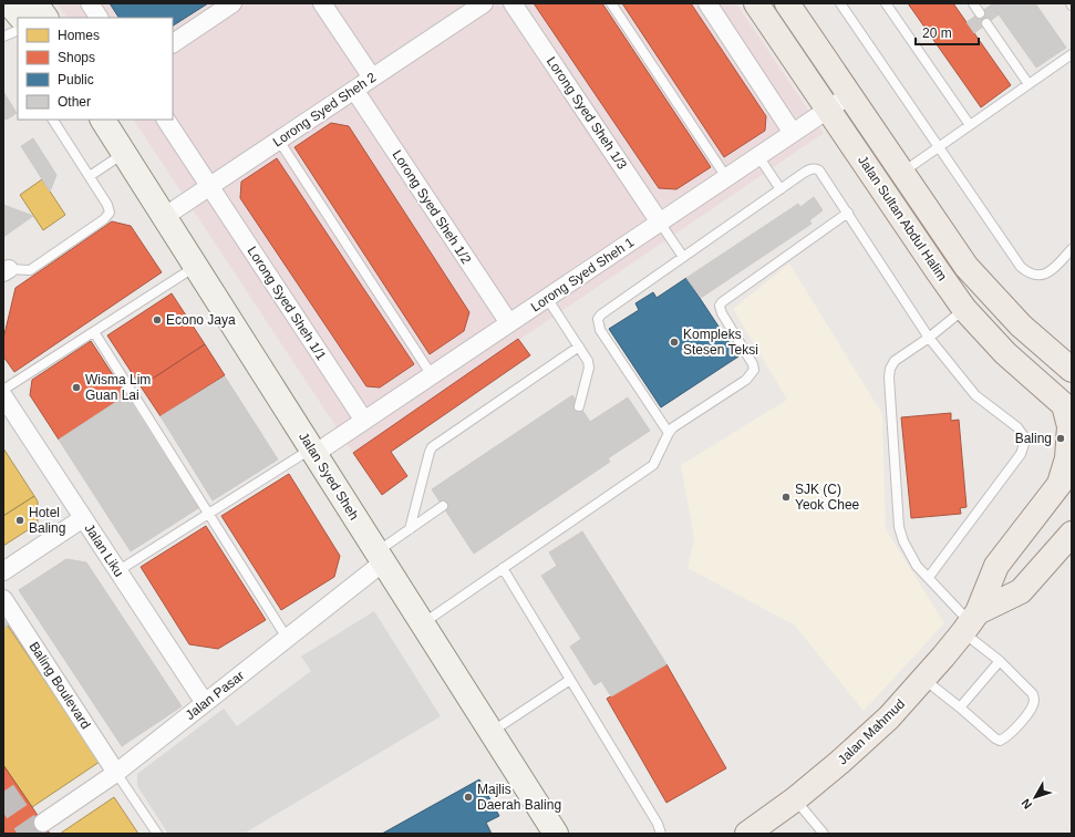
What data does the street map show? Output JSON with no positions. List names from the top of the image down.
{
  "streets": {
    "main road": ["Jalan Sultan Abdul Halim", "Jalan Mahmud"],
    "street": [
      "Lorong Syed Sheh 2",
      "Lorong Syed Sheh 1/3",
      "Lorong Syed Sheh 1/2",
      "Lorong Syed Sheh 1",
      "Lorong Syed Sheh 1/1",
      "Jalan Syed Sheh",
      "Jalan Liku",
      "Baling Boulevard",
      "Jalan Pasar"
    ]
  },
  "crossings": [
    ["Lorong Syed Sheh 2", "Lorong Syed Sheh 1/2"],
    ["Lorong Syed Sheh 2", "Lorong Syed Sheh 1/1"],
    ["Lorong Syed Sheh 2", "Jalan Syed Sheh"],
    ["Lorong Syed Sheh 1/3", "Lorong Syed Sheh 1"],
    ["Lorong Syed Sheh 1/2", "Lorong Syed Sheh 1"],
    ["Jalan Sultan Abdul Halim", "Lorong Syed Sheh 1"],
    ["Jalan Sultan Abdul Halim", "Jalan Mahmud"],
    ["Lorong Syed Sheh 1", "Lorong Syed Sheh 1/1"],
    ["Lorong Syed Sheh 1", "Jalan Syed Sheh"],
    ["Jalan Syed Sheh", "Jalan Pasar"],
    ["Jalan Liku", "Jalan Pasar"],
    ["Baling Boulevard", "Jalan Pasar"]
  ],
  "places": [
    "Econo Jaya",
    "Kompleks Stesen Teksi",
    "Wisma Lim Guan Lai",
    "Baling",
    "SJK (C) Yeok Chee",
    "Hotel Baling",
    "Majlis Daerah Baling"
  ],
  "legend": [
    "Homes",
    "Shops",
    "Public",
    "Other"
  ],
  "scale_bar": "20 m",
  "north": "bottom left"
}
